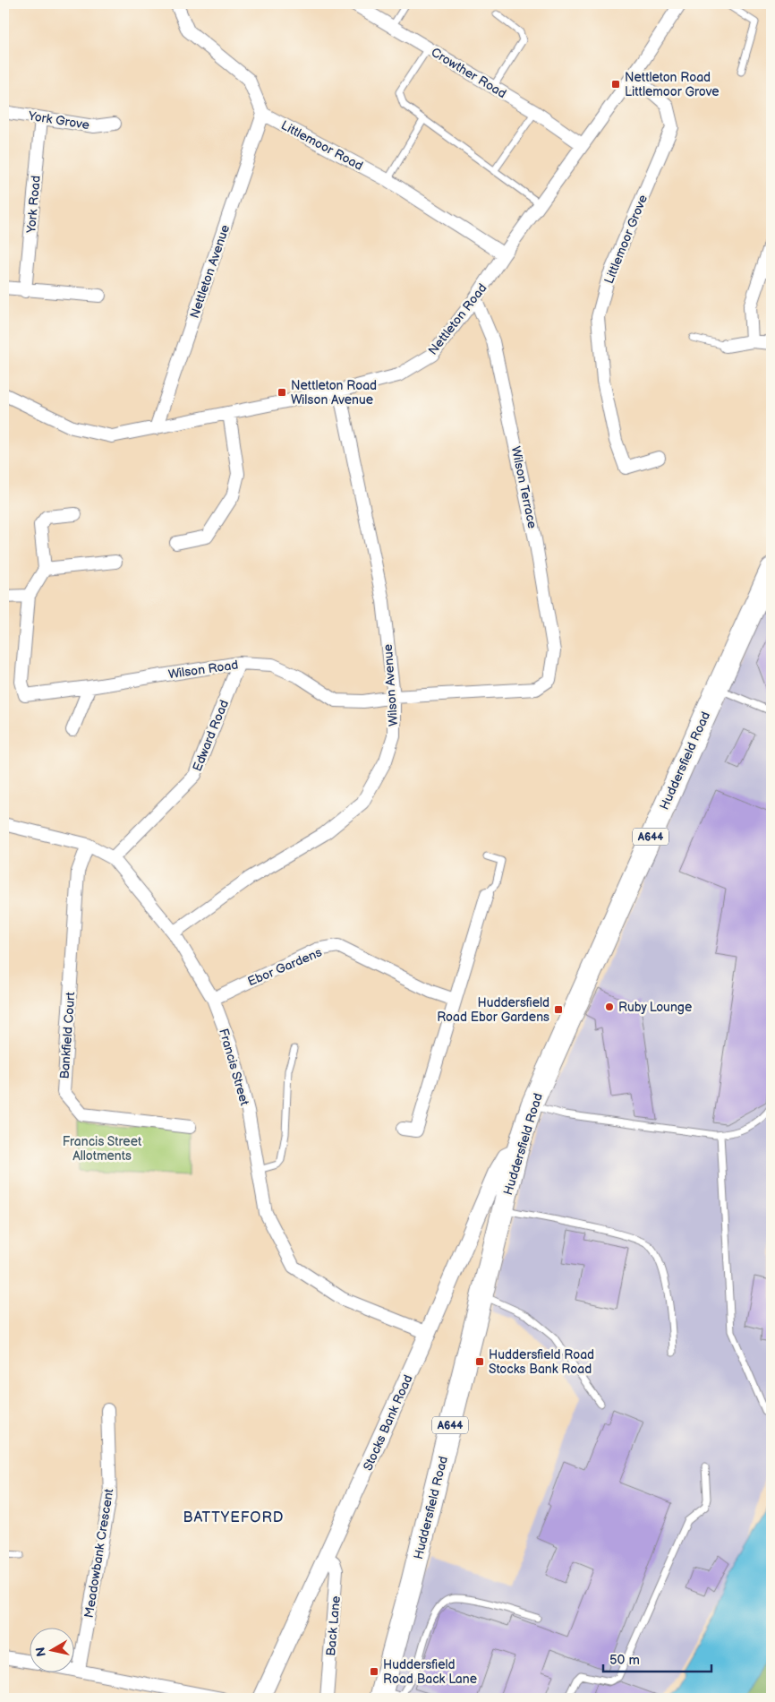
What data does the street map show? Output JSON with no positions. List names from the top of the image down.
{
  "streets": {
    "highway": ["Huddersfield Road", "A644"],
    "street": [
      "Crowther Road",
      "York Grove",
      "Littlemoor Road",
      "York Road",
      "Littlemoor Grove",
      "Nettleton Avenue",
      "Nettleton Road",
      "Wilson Terrace",
      "Wilson Road",
      "Wilson Avenue",
      "Edward Road",
      "Ebor Gardens",
      "Bankfield Court",
      "Francis Street",
      "Stocks Bank Road",
      "Meadowbank Crescent",
      "Back Lane"
    ]
  },
  "crossings": [
    ["Crowther Road", "Nettleton Road"],
    ["York Grove", "York Road"],
    ["Littlemoor Road", "Nettleton Avenue"],
    ["Littlemoor Road", "Nettleton Road"],
    ["Littlemoor Grove", "Nettleton Road"],
    ["Nettleton Avenue", "Nettleton Road"],
    ["Nettleton Road", "Wilson Terrace"],
    ["Nettleton Road", "Wilson Avenue"],
    ["Wilson Terrace", "Wilson Road"],
    ["Wilson Road", "Wilson Avenue"],
    ["Wilson Road", "Edward Road"],
    ["Wilson Avenue", "Francis Street"],
    ["Edward Road", "Francis Street"],
    ["Huddersfield Road", "Stocks Bank Road"],
    ["Ebor Gardens", "Francis Street"],
    ["Bankfield Court", "Francis Street"],
    ["Francis Street", "Stocks Bank Road"],
    ["Stocks Bank Road", "Back Lane"]
  ],
  "districts": ["BATTYEFORD"],
  "parks": ["Francis Street Allotments"],
  "places": {
    "transit": [
      "Nettleton Road Littlemoor Grove",
      "Nettleton Road Wilson Avenue",
      "Huddersfield Road Ebor Gardens",
      "Huddersfield Road Stocks Bank Road",
      "Huddersfield Road Back Lane"
    ],
    "other": ["Ruby Lounge"]
  },
  "scale_bar": "50 m",
  "north": "left"
}
